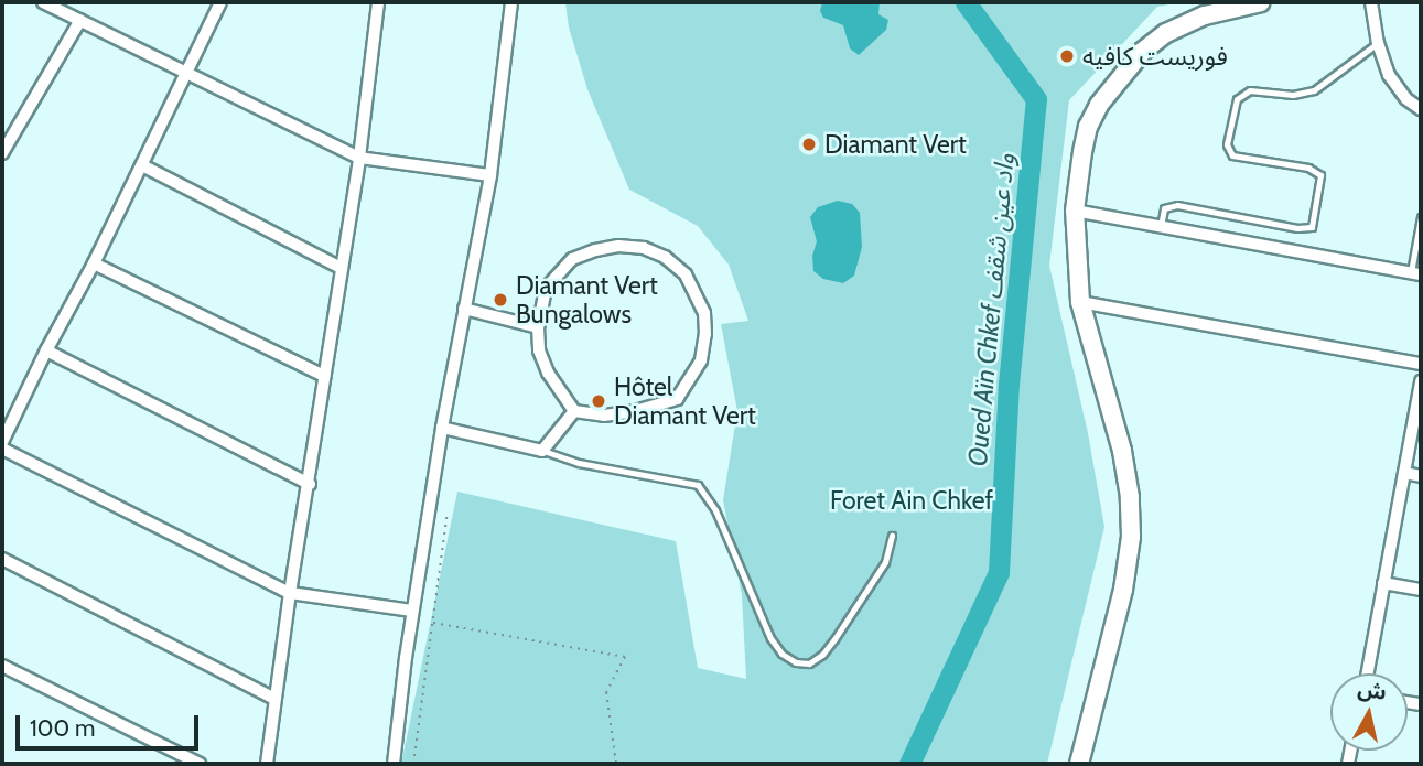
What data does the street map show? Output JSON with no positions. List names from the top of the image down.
{
  "water": ["Oued Aïn Chkef واد عين شقف"],
  "parks": ["Foret Ain Chkef"],
  "places": [
    "فوريست كافيه",
    "Diamant Vert",
    "Diamant Vert Bungalows",
    "Hôtel Diamant Vert"
  ],
  "scale_bar": "100 m",
  "north": "top"
}
